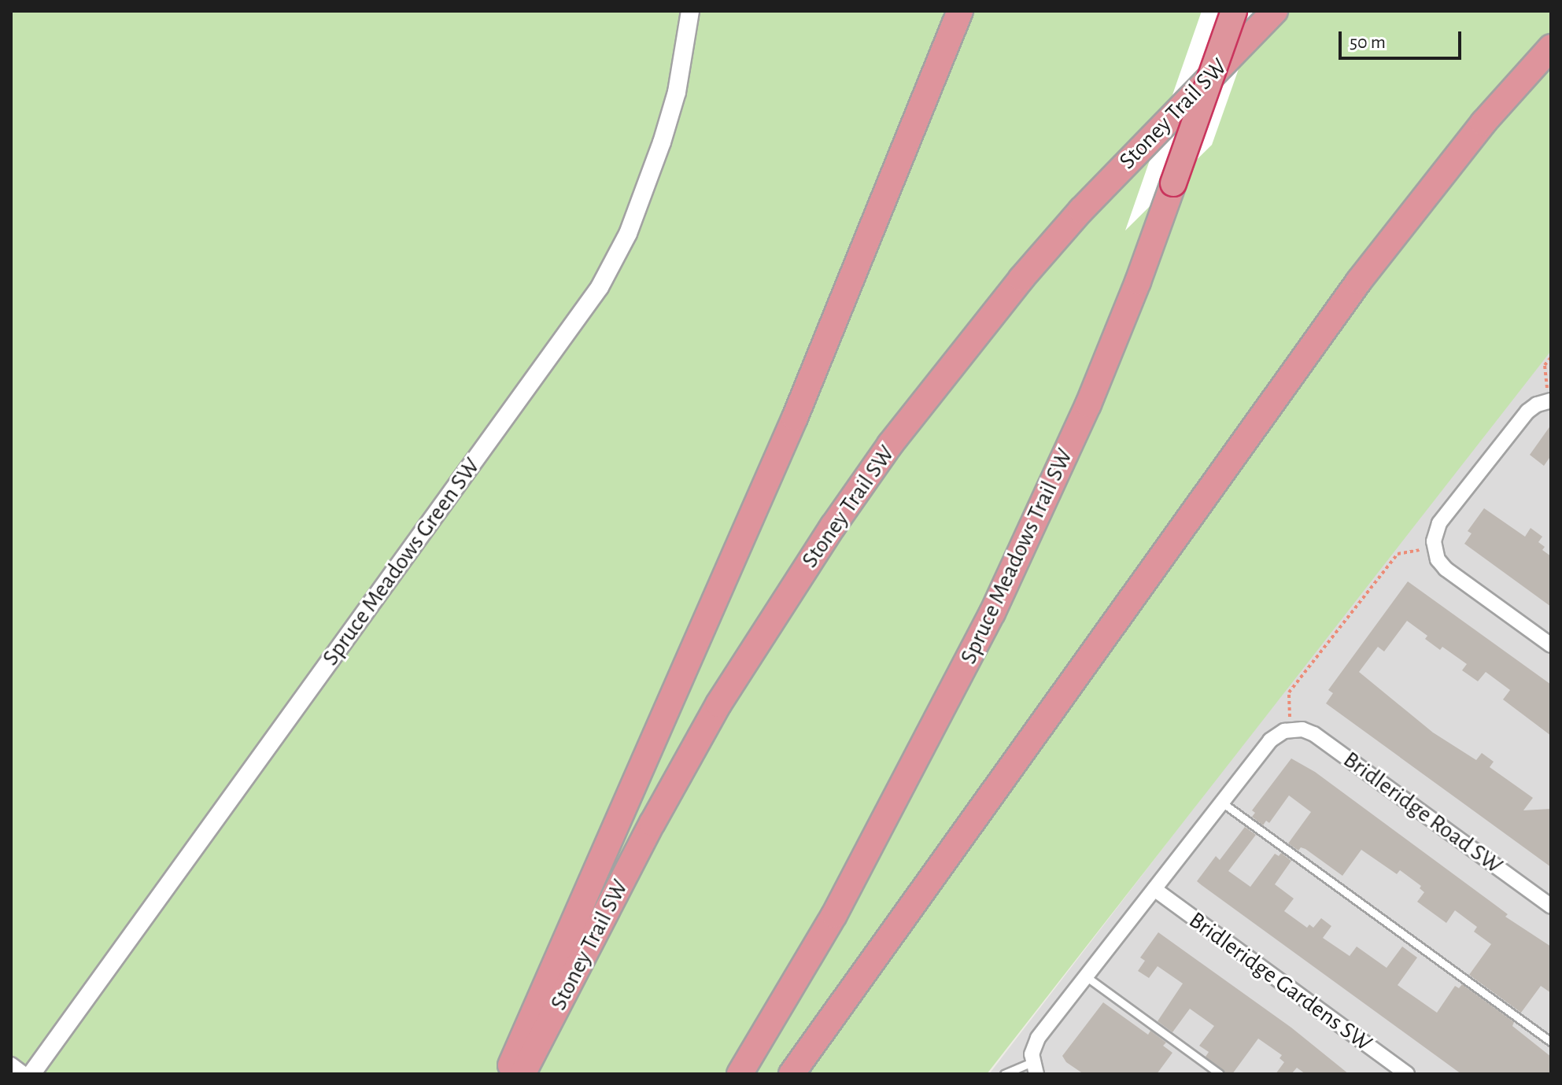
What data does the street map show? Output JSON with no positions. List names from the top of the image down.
{
  "streets": {
    "highway": ["Stoney Trail SW", "Spruce Meadows Trail SW"],
    "street": ["Spruce Meadows Green SW", "Bridleridge Road SW", "Bridleridge Gardens SW"]
  },
  "scale_bar": "50 m"
}
